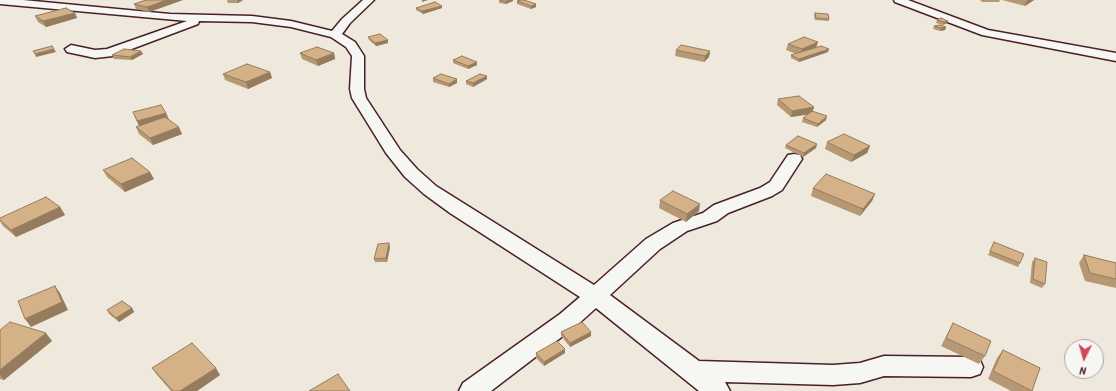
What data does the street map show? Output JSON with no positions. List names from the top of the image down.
{
  "north": "bottom"
}
